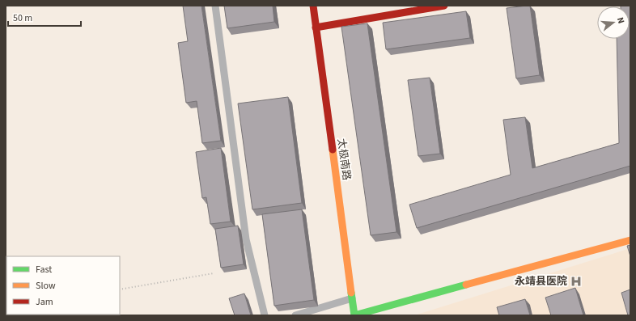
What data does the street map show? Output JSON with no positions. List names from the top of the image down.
{
  "streets": {
    "street": ["太极南路"]
  },
  "places": {
    "hospital": ["永靖县医院"]
  },
  "legend": ["Fast", "Slow", "Jam"],
  "scale_bar": "50 m",
  "north": "right"
}
